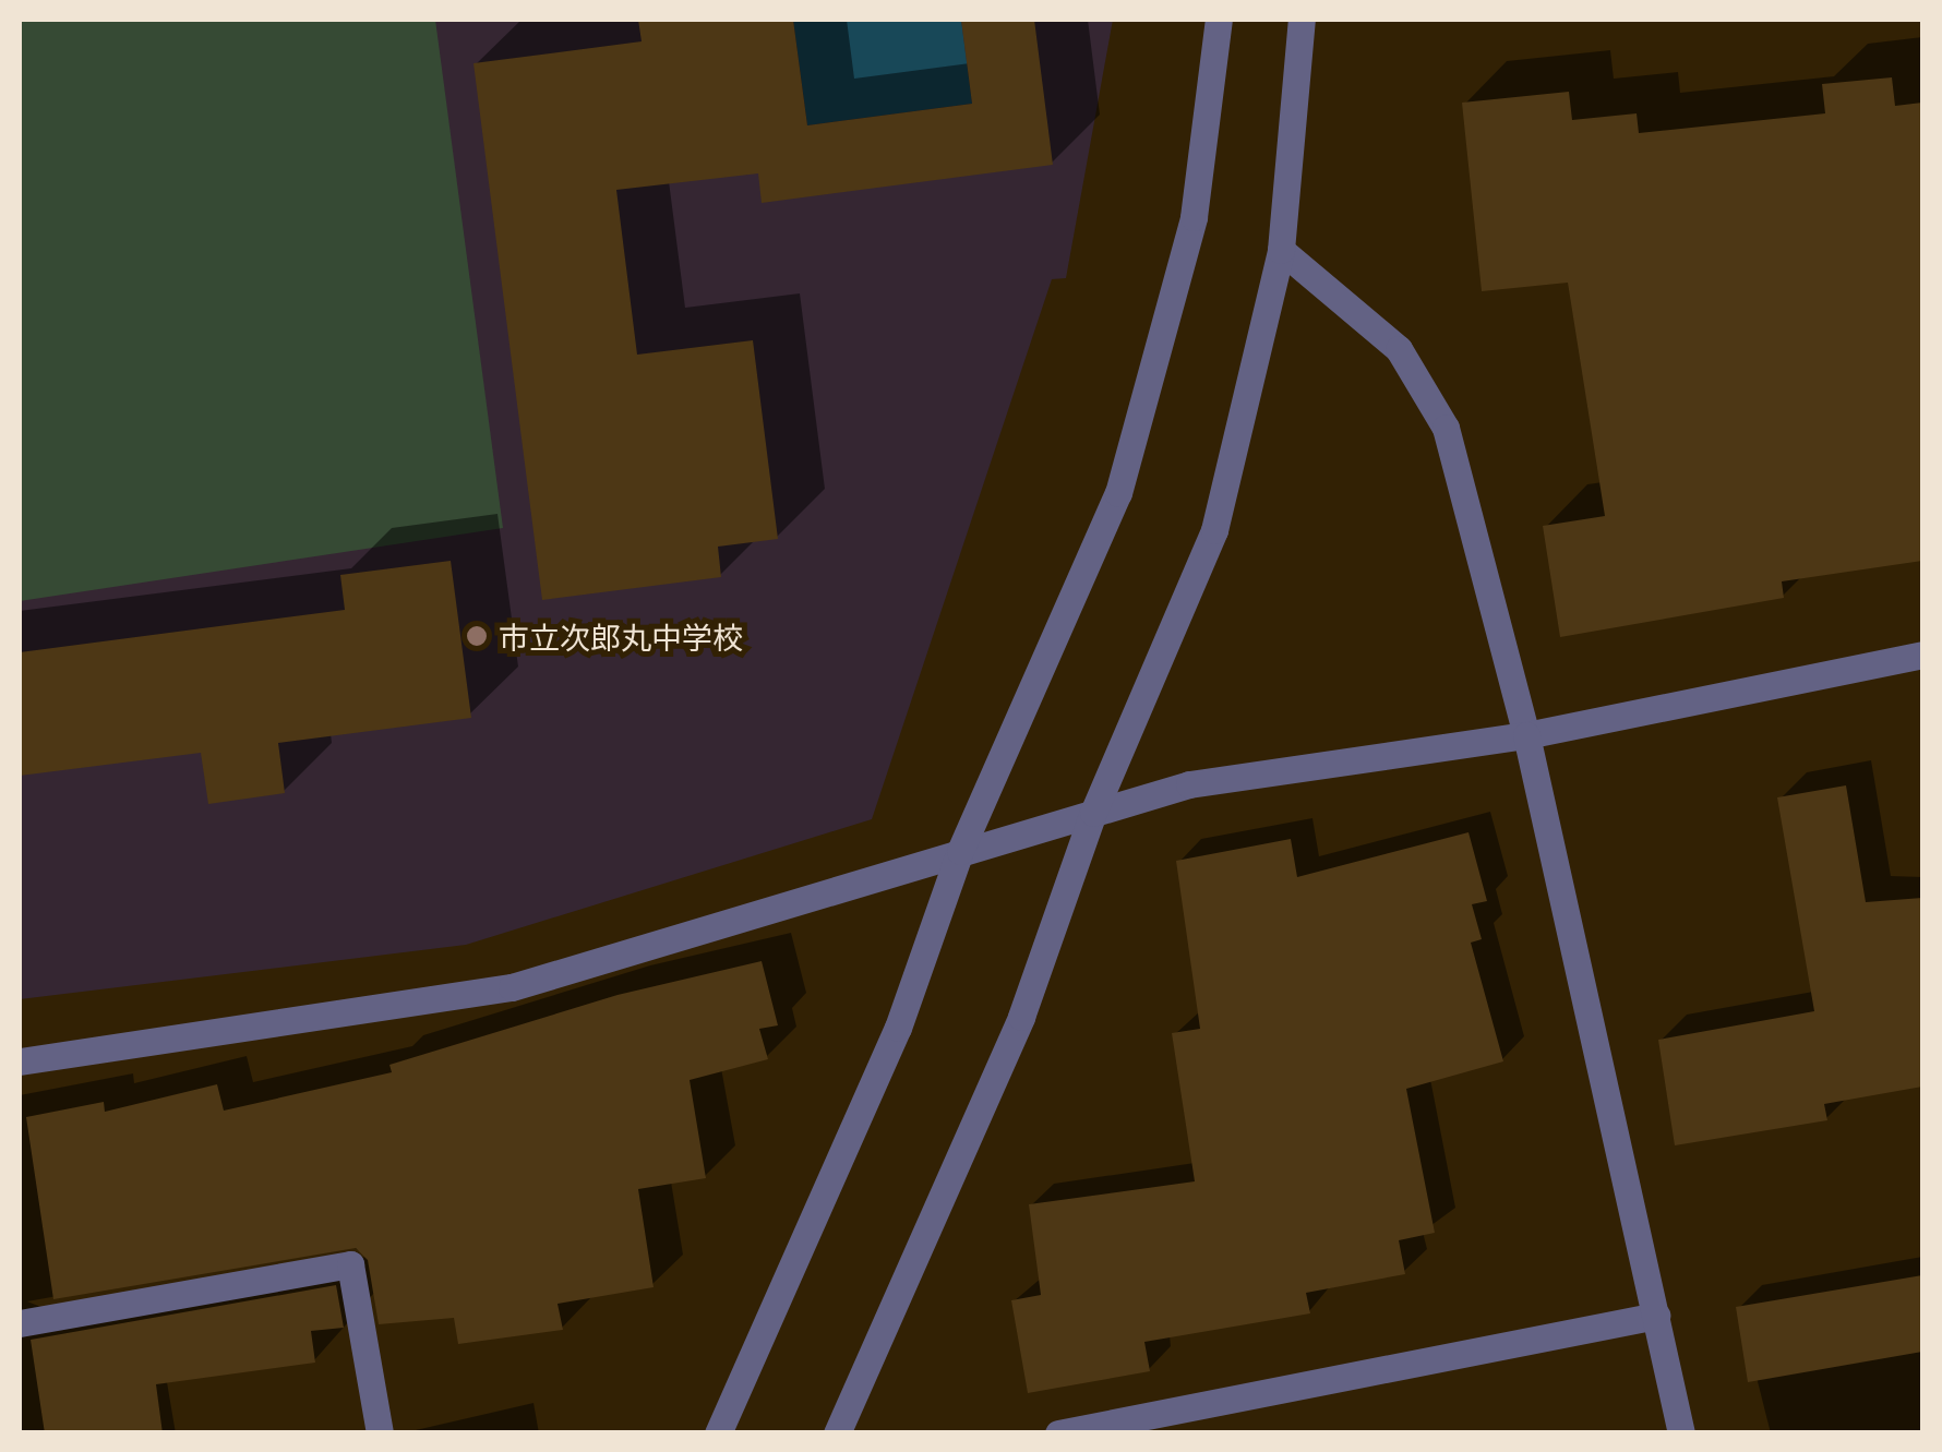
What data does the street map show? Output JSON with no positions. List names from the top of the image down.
{
  "places": ["市立次郎丸中学校"]
}
